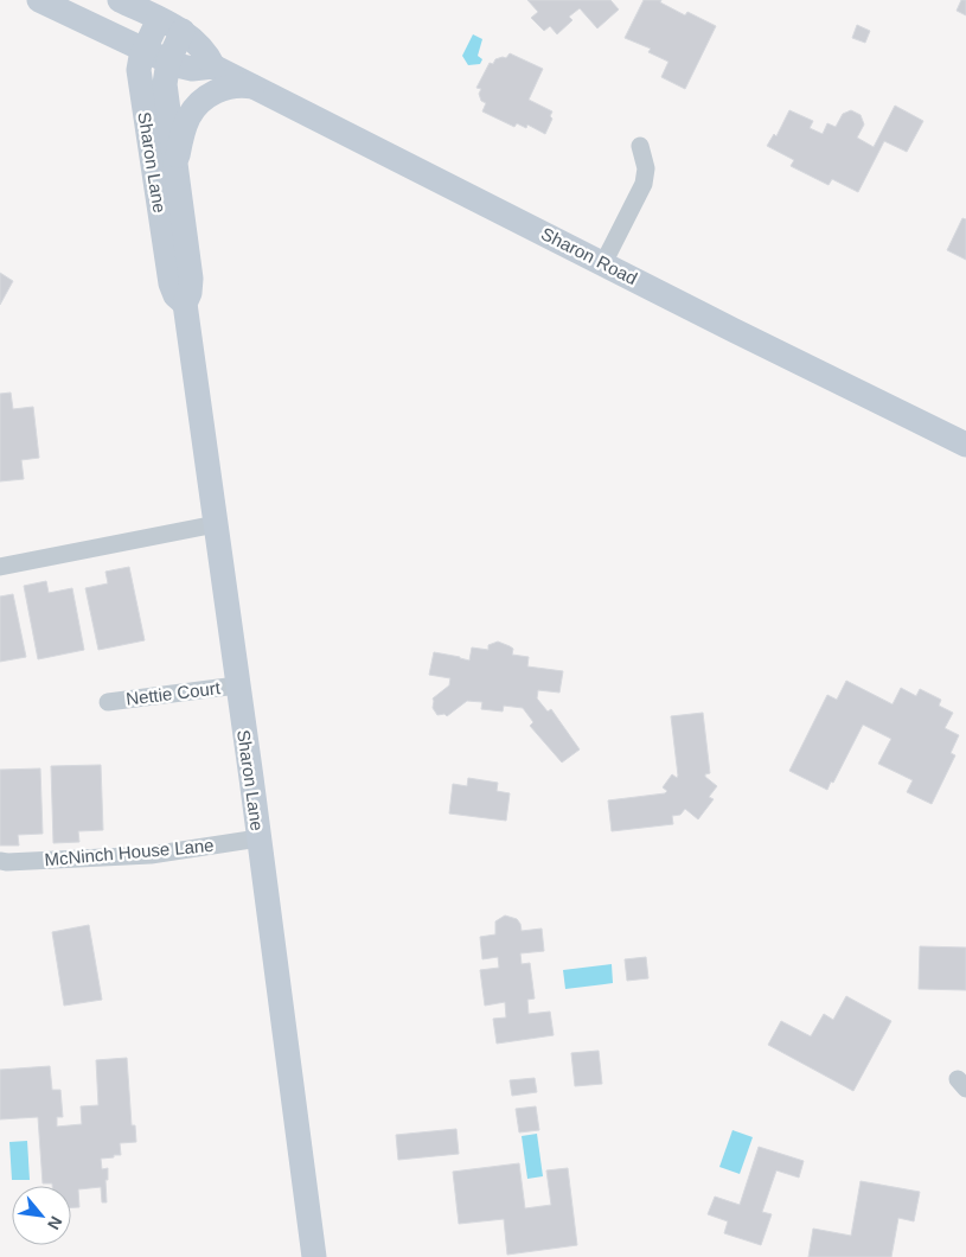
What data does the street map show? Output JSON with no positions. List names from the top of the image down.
{
  "streets": {
    "main road": ["Sharon Lane", "Sharon Road"],
    "street": ["Nettie Court", "McNinch House Lane"]
  },
  "crossings": [
    ["Sharon Lane", "Sharon Road"],
    ["Sharon Lane", "Nettie Court"],
    ["Sharon Lane", "McNinch House Lane"]
  ],
  "north": "bottom right"
}
